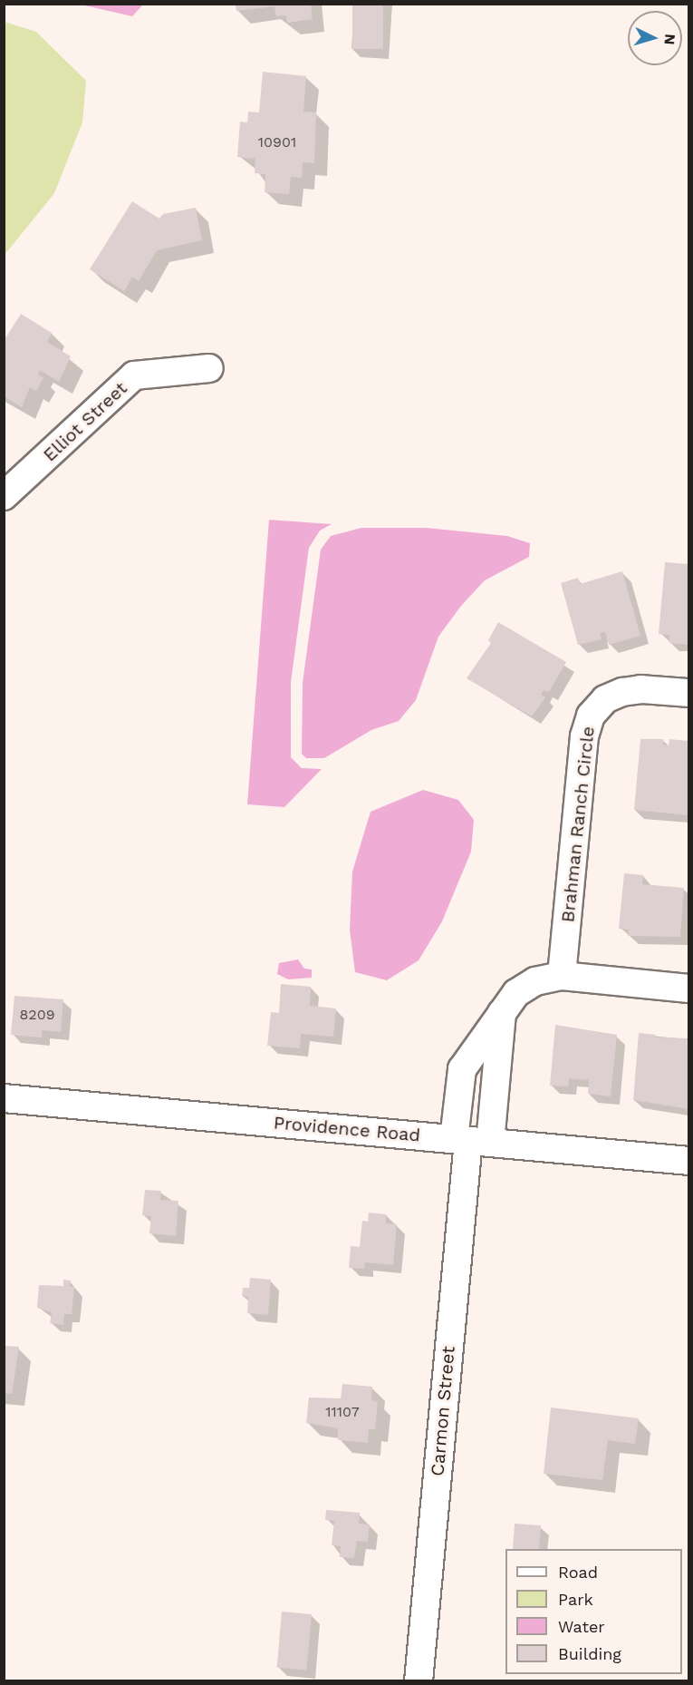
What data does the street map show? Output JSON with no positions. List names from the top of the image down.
{
  "streets": {
    "street": [
      "Elliot Street",
      "Brahman Ranch Circle",
      "Providence Road",
      "Carmon Street"
    ]
  },
  "crossings": [
    ["Providence Road", "Carmon Street"]
  ],
  "house_numbers": ["10901", "8209", "11107"],
  "legend": [
    "Road",
    "Park",
    "Water",
    "Building"
  ],
  "north": "right"
}
